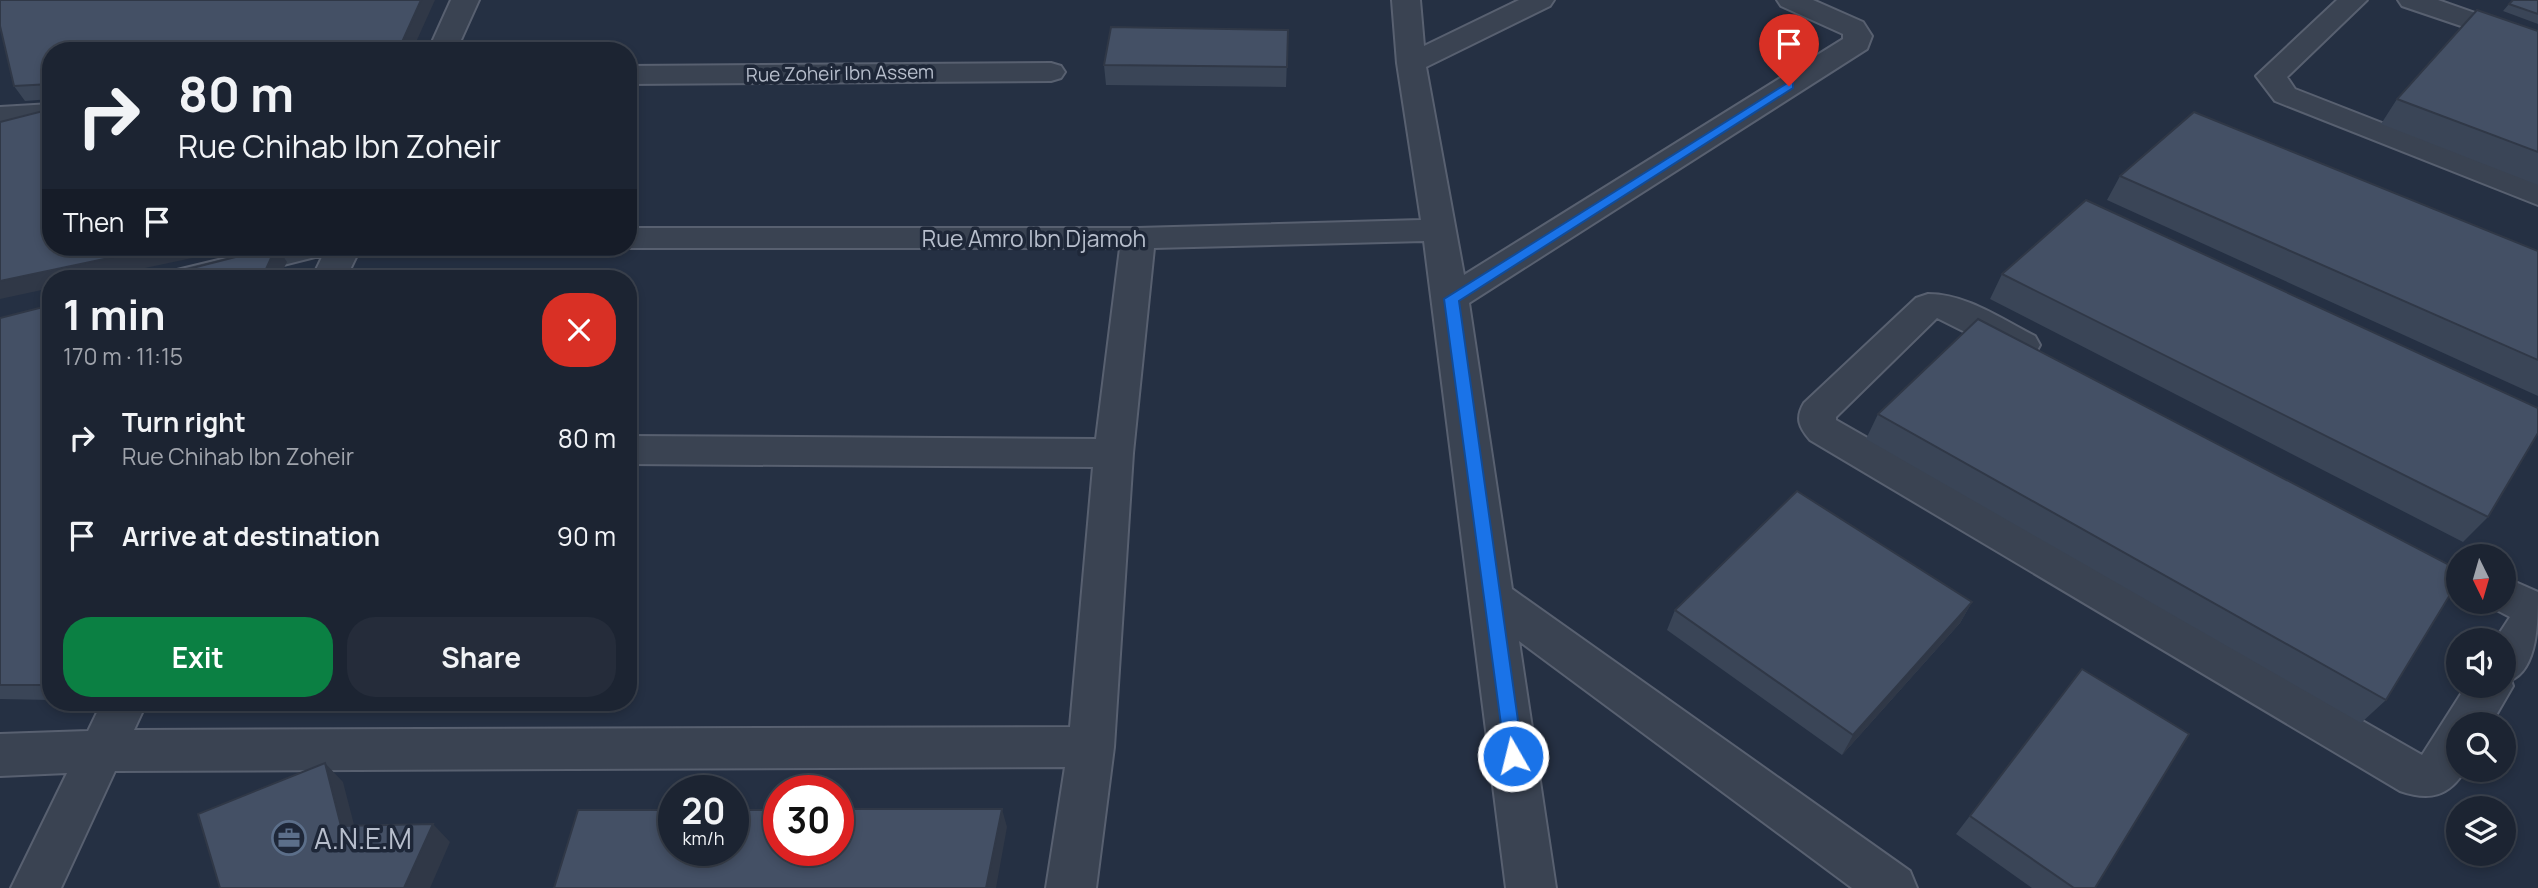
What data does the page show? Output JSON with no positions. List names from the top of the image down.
{
  "streets": {
    "street": ["Rue Zoheir Ibn Assem", "Rue Amro Ibn Djamoh"]
  },
  "places": {
    "office": ["A.N.E.M"]
  },
  "north": "bottom",
  "page": {
    "turn": ["80 m", "Rue Chihab Ibn Zoheir"],
    "then": "Then",
    "heading": ["1 min", "170 m · 11:15"],
    "list": [
      {
        "name": "Turn right",
        "note": "Rue Chihab Ibn Zoheir",
        "value": "80 m"
      },
      {
        "name": "Arrive at destination",
        "value": "90 m"
      }
    ],
    "buttons": ["Exit", "Share"],
    "speed": "20 km/h",
    "limit": "30"
  }
}
